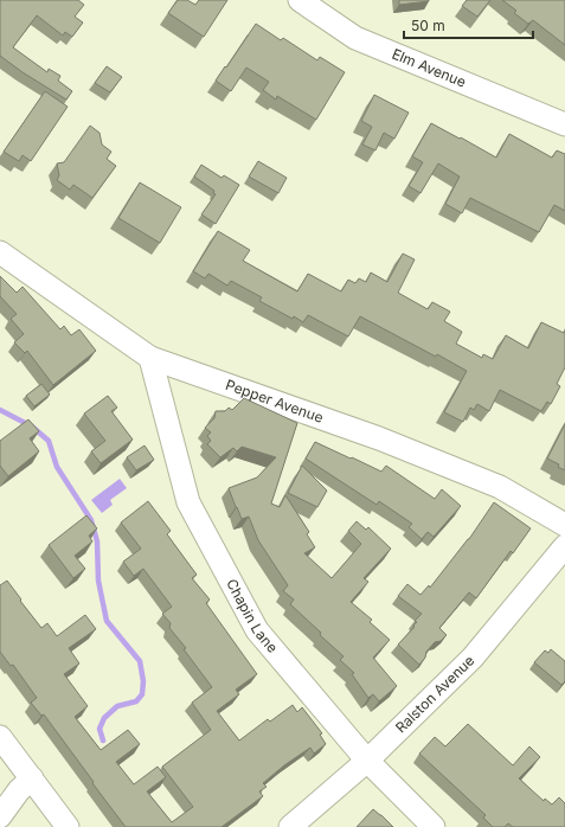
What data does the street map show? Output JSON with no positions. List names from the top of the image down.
{
  "streets": {
    "street": [
      "Elm Avenue",
      "Pepper Avenue",
      "Chapin Lane",
      "Ralston Avenue"
    ]
  },
  "crossings": [
    ["Pepper Avenue", "Chapin Lane"],
    ["Chapin Lane", "Ralston Avenue"]
  ],
  "scale_bar": "50 m"
}
